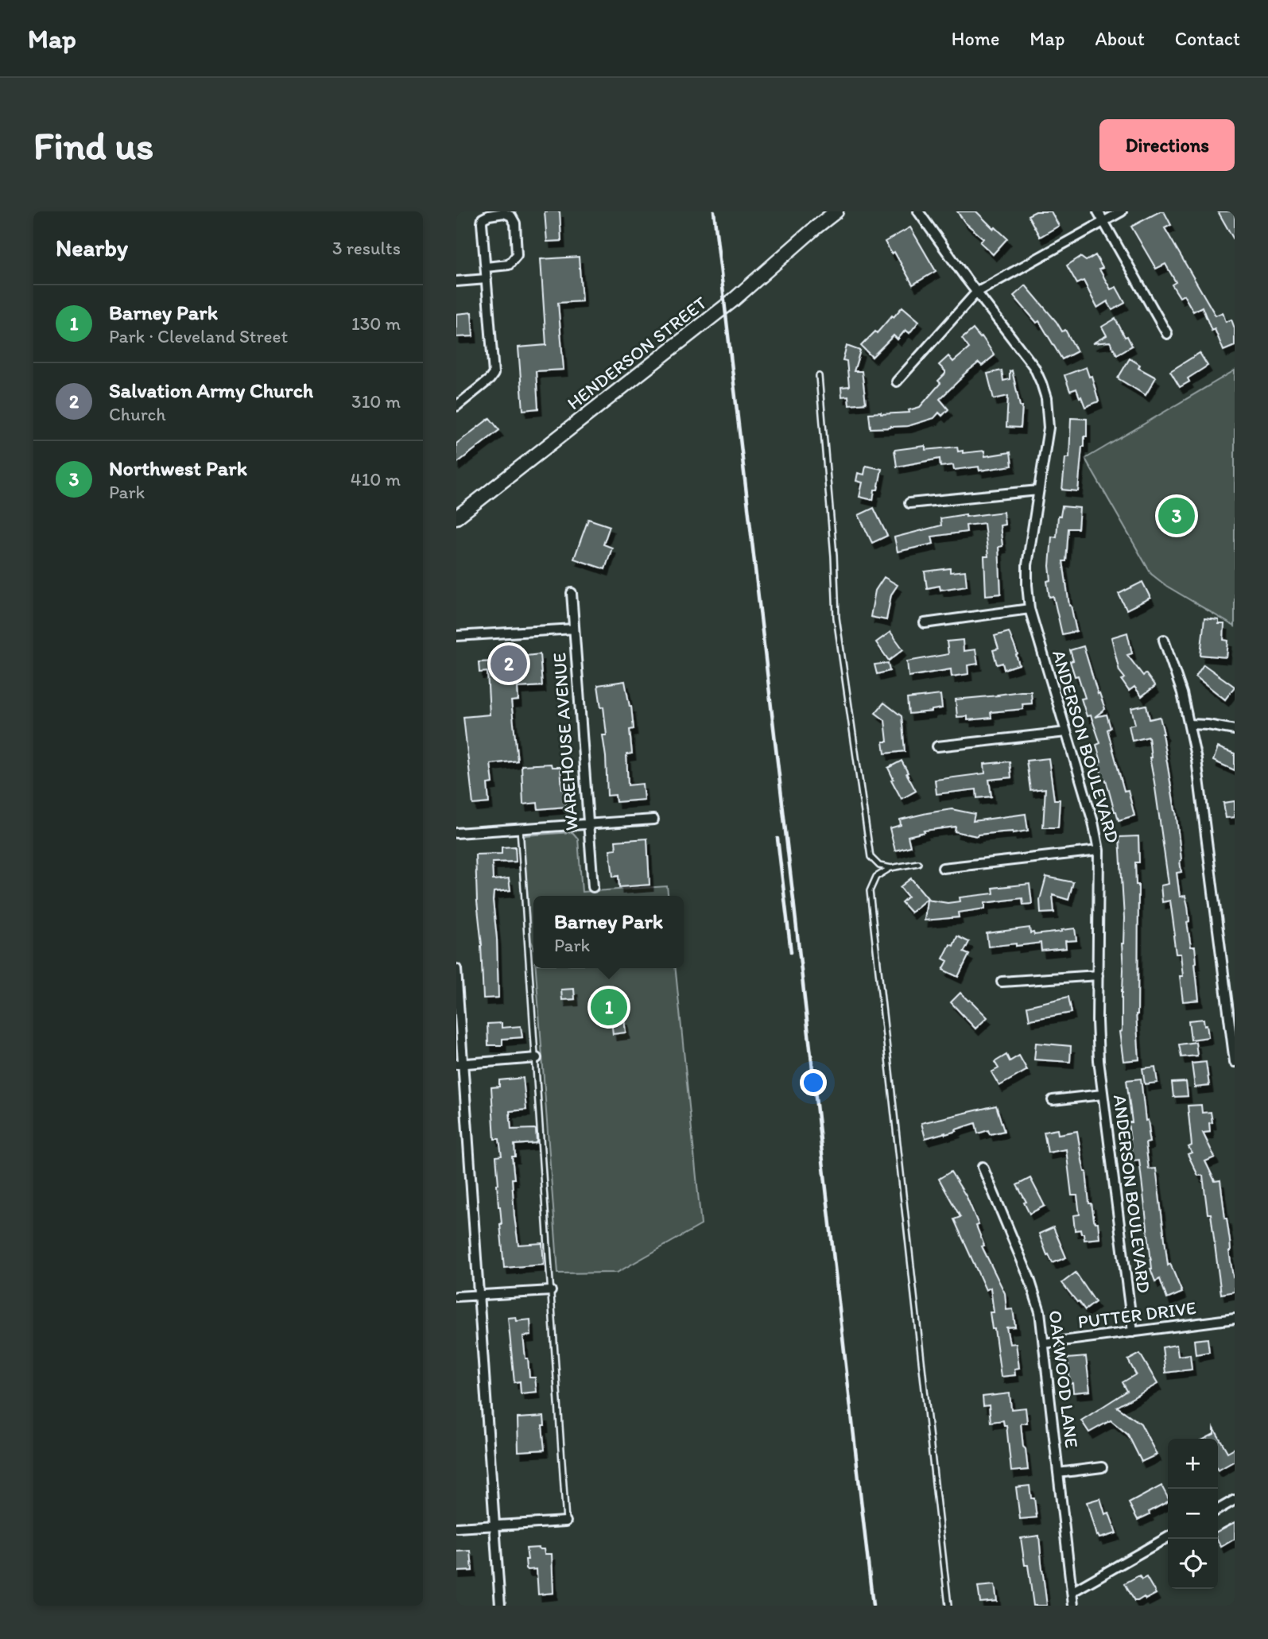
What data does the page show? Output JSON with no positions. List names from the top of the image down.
{
  "streets": {
    "main road": ["HENDERSON STREET"],
    "street": [
      "WAREHOUSE AVENUE",
      "ANDERSON BOULEVARD",
      "PUTTER DRIVE",
      "OAKWOOD LANE"
    ]
  },
  "crossings": [
    ["ANDERSON BOULEVARD", "PUTTER DRIVE"],
    ["PUTTER DRIVE", "OAKWOOD LANE"]
  ],
  "page": {
    "header": "Map",
    "nav": [
      "Home",
      "Map",
      "About",
      "Contact"
    ],
    "buttons": "Directions",
    "title": "Find us",
    "heading": ["Nearby", "3 results"],
    "list": [
      {
        "mark": "1",
        "name": "Barney Park",
        "note": "Park · Cleveland Street",
        "value": "130 m"
      },
      {
        "mark": "2",
        "name": "Salvation Army Church",
        "note": "Church",
        "value": "310 m"
      },
      {
        "mark": "3",
        "name": "Northwest Park",
        "note": "Park",
        "value": "410 m"
      }
    ],
    "pins": ["3", "2", "1"],
    "popup": ["Barney Park", "Park"],
    "map_buttons": ["+", "−"]
  }
}
